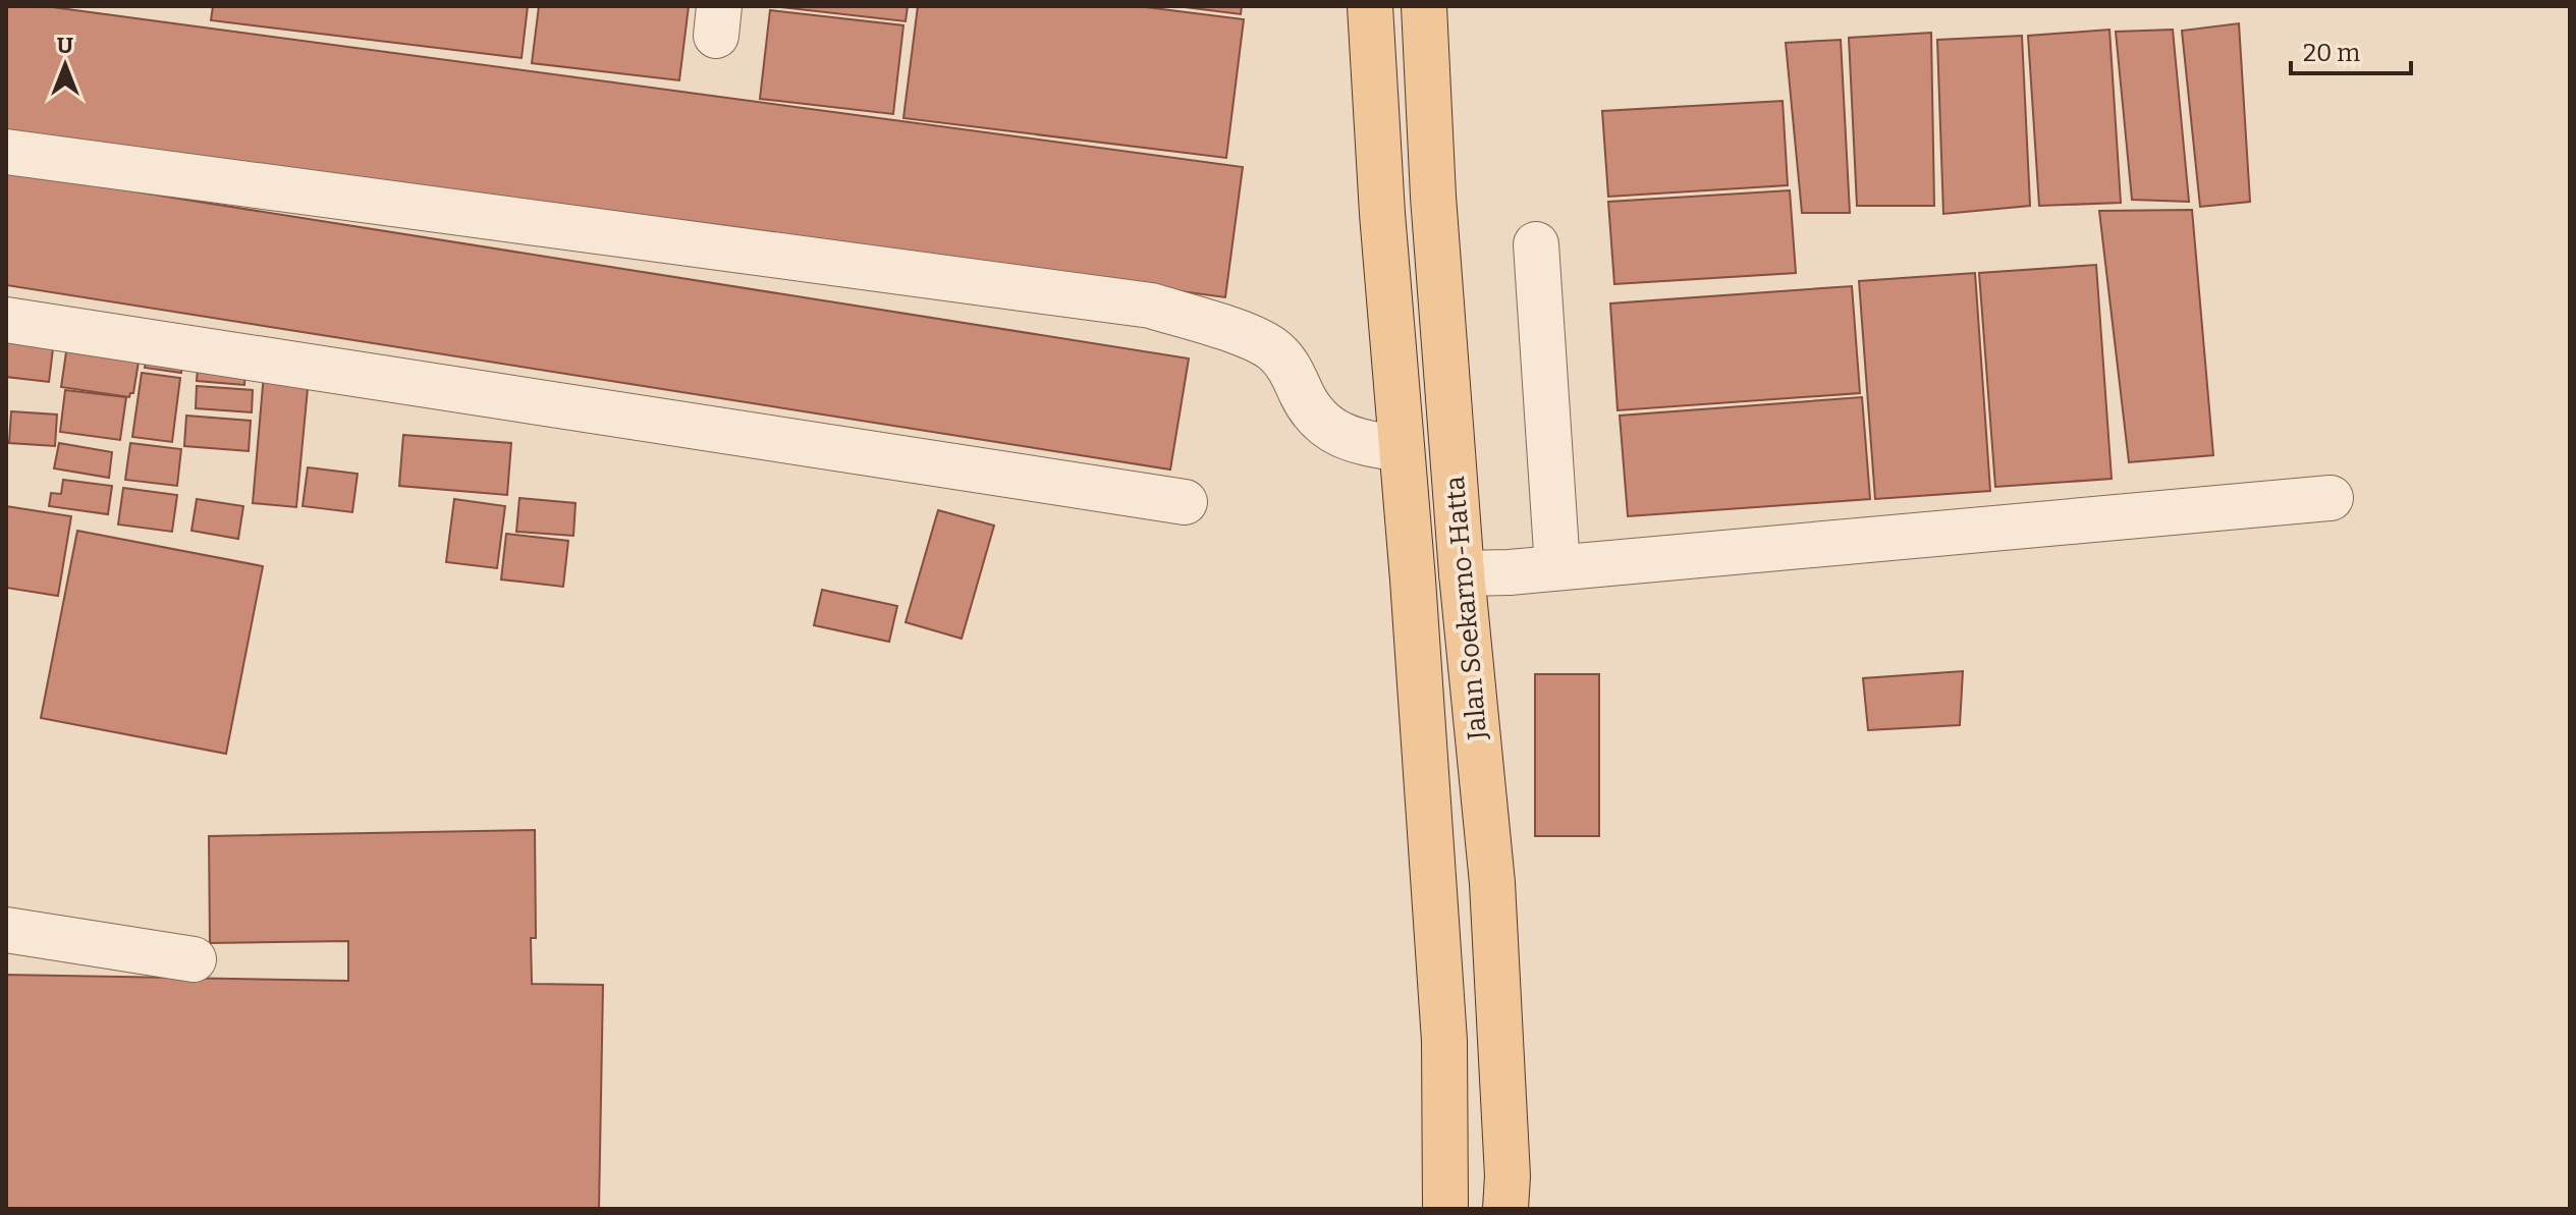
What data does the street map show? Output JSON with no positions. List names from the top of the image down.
{
  "streets": {
    "main road": ["Jalan Soekarno-Hatta"]
  },
  "scale_bar": "20 m",
  "north": "top"
}
